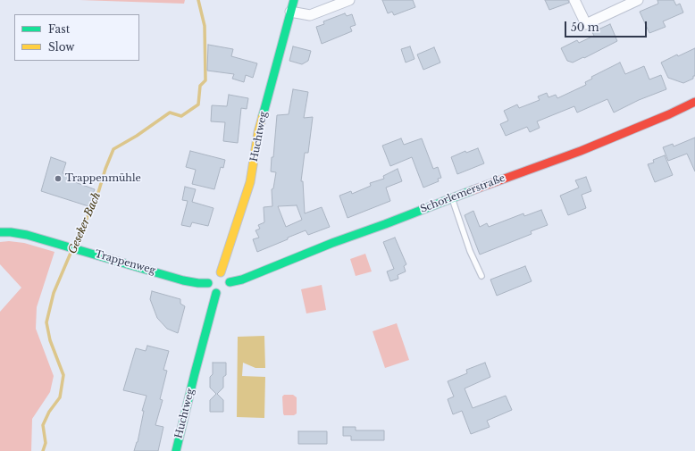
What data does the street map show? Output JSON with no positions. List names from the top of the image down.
{
  "streets": {
    "street": ["Huchtweg", "Schorlemerstraße", "Trappenweg"]
  },
  "crossings": [
    ["Huchtweg", "Schorlemerstraße"],
    ["Huchtweg", "Trappenweg"],
    ["Schorlemerstraße", "Trappenweg"]
  ],
  "water": ["Geseker Bach"],
  "places": ["Trappenmühle"],
  "legend": ["Fast", "Slow"],
  "scale_bar": "50 m"
}
